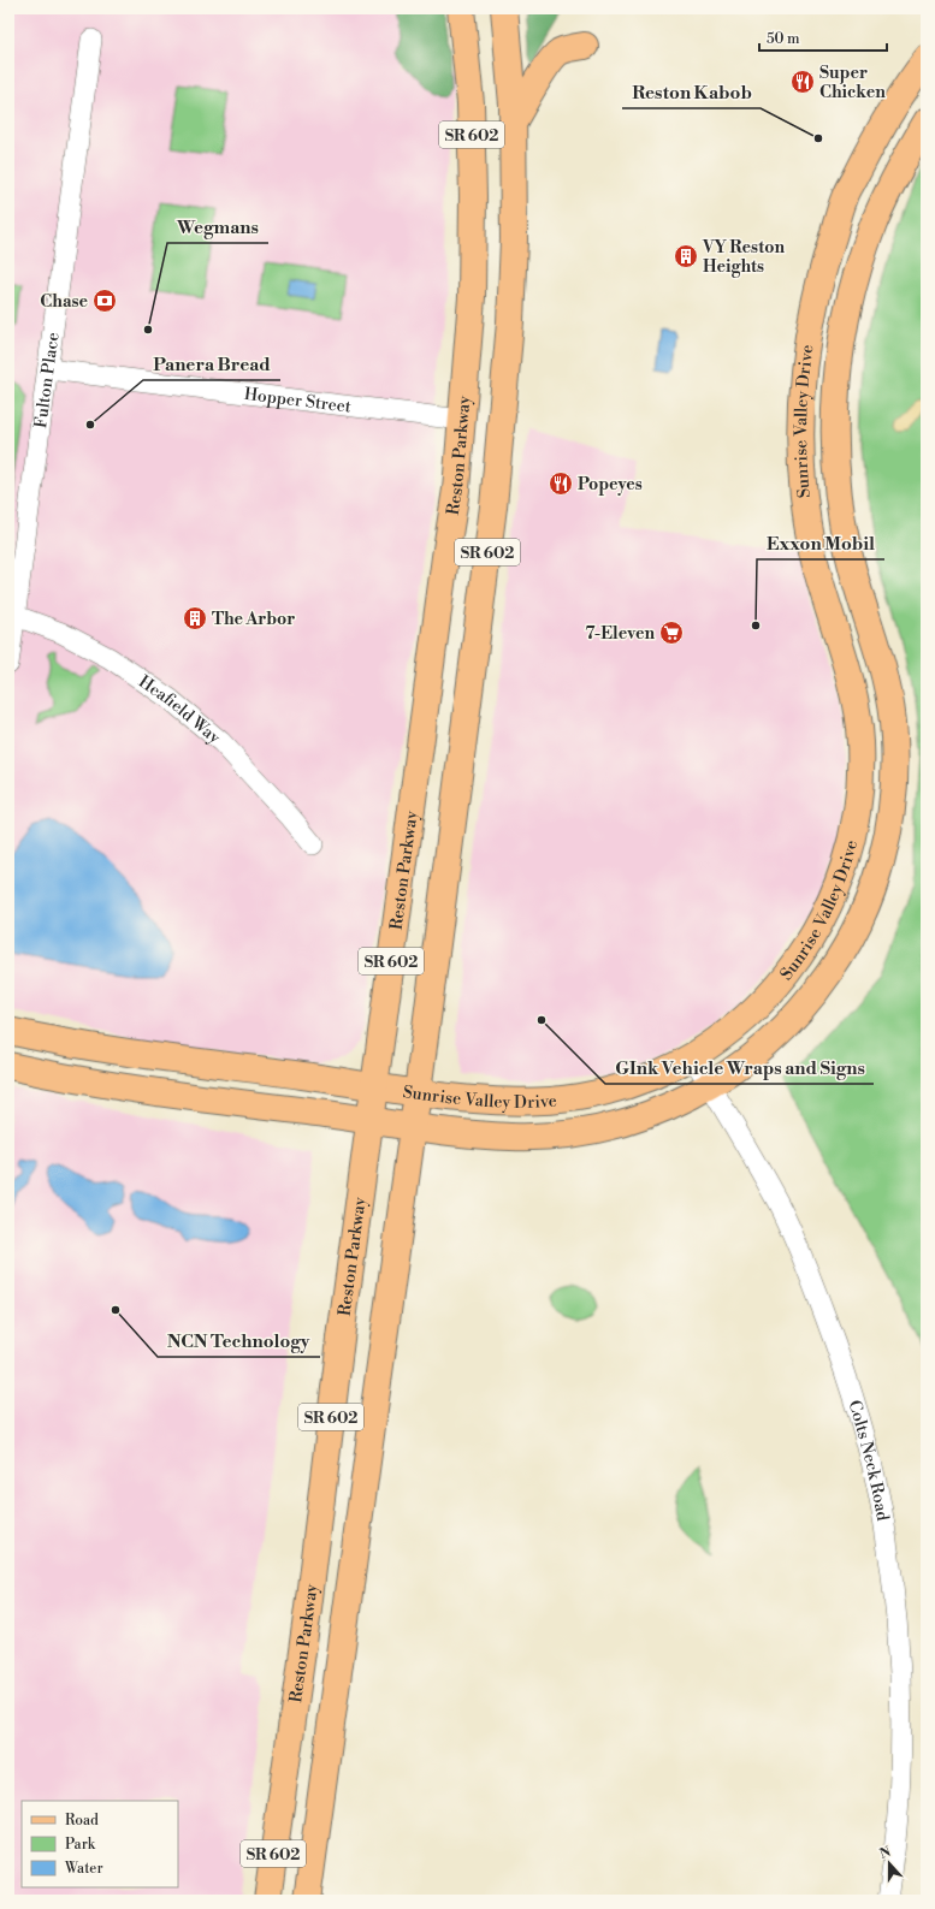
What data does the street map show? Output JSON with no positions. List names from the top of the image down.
{
  "streets": {
    "main road": ["SR 602", "Sunrise Valley Drive", "Reston Parkway"],
    "street": [
      "Fulton Place",
      "Hopper Street",
      "Heafield Way",
      "Colts Neck Road"
    ]
  },
  "crossings": [
    ["SR 602", "Sunrise Valley Drive"],
    ["Fulton Place", "Hopper Street"],
    ["Fulton Place", "Heafield Way"],
    ["Hopper Street", "Reston Parkway"],
    ["Sunrise Valley Drive", "Reston Parkway"],
    ["Sunrise Valley Drive", "Colts Neck Road"]
  ],
  "places": {
    "restaurant": ["Super Chicken", "Popeyes"],
    "other": [
      "Reston Kabob",
      "Wegmans",
      "Panera Bread",
      "Exxon Mobil",
      "GInk Vehicle Wraps and Signs",
      "NCN Technology"
    ],
    "building": ["VY Reston Heights", "The Arbor"],
    "bank": ["Chase"],
    "supermarket": ["7-Eleven"]
  },
  "legend": ["Road", "Park", "Water"],
  "scale_bar": "50 m",
  "north": "top"
}
